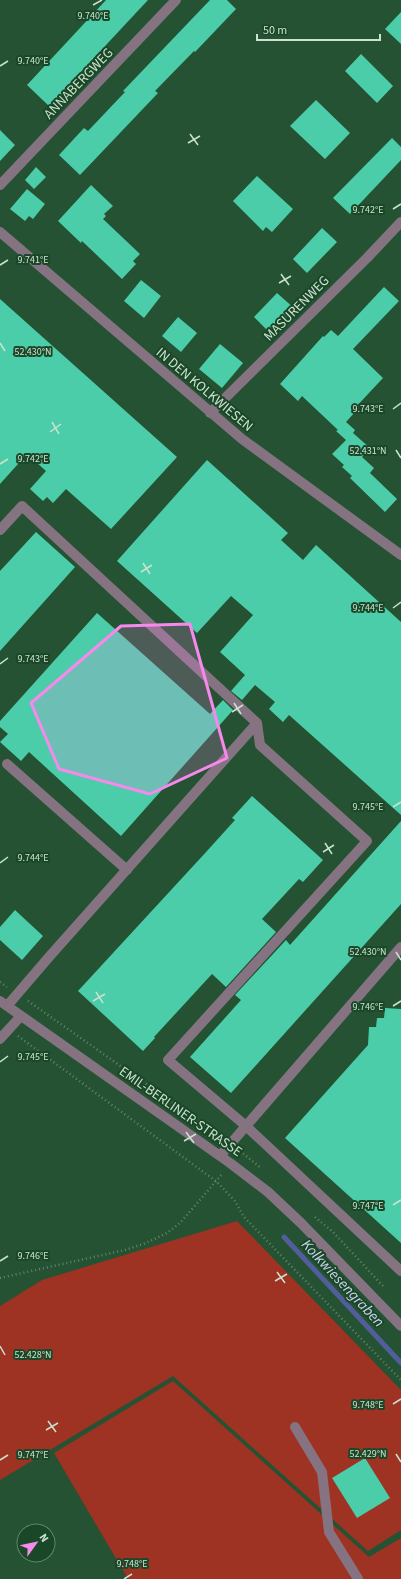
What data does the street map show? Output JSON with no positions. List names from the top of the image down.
{
  "streets": {
    "street": [
      "ANNABERGWEG",
      "MASURENWEG",
      "IN DEN KOLKWIESEN",
      "EMIL-BERLINER-STRASSE"
    ]
  },
  "crossings": [
    ["MASURENWEG", "IN DEN KOLKWIESEN"]
  ],
  "water": ["Kolkwiesengraben"],
  "scale_bar": "50 m",
  "north": "top right",
  "coordinates": [
    "9.740°E",
    "9.742°E",
    "9.741°E",
    "52.430°N",
    "9.743°E",
    "52.431°N",
    "9.744°E",
    "9.745°E",
    "9.746°E",
    "9.747°E",
    "52.428°N",
    "9.748°E",
    "52.429°N"
  ]
}
